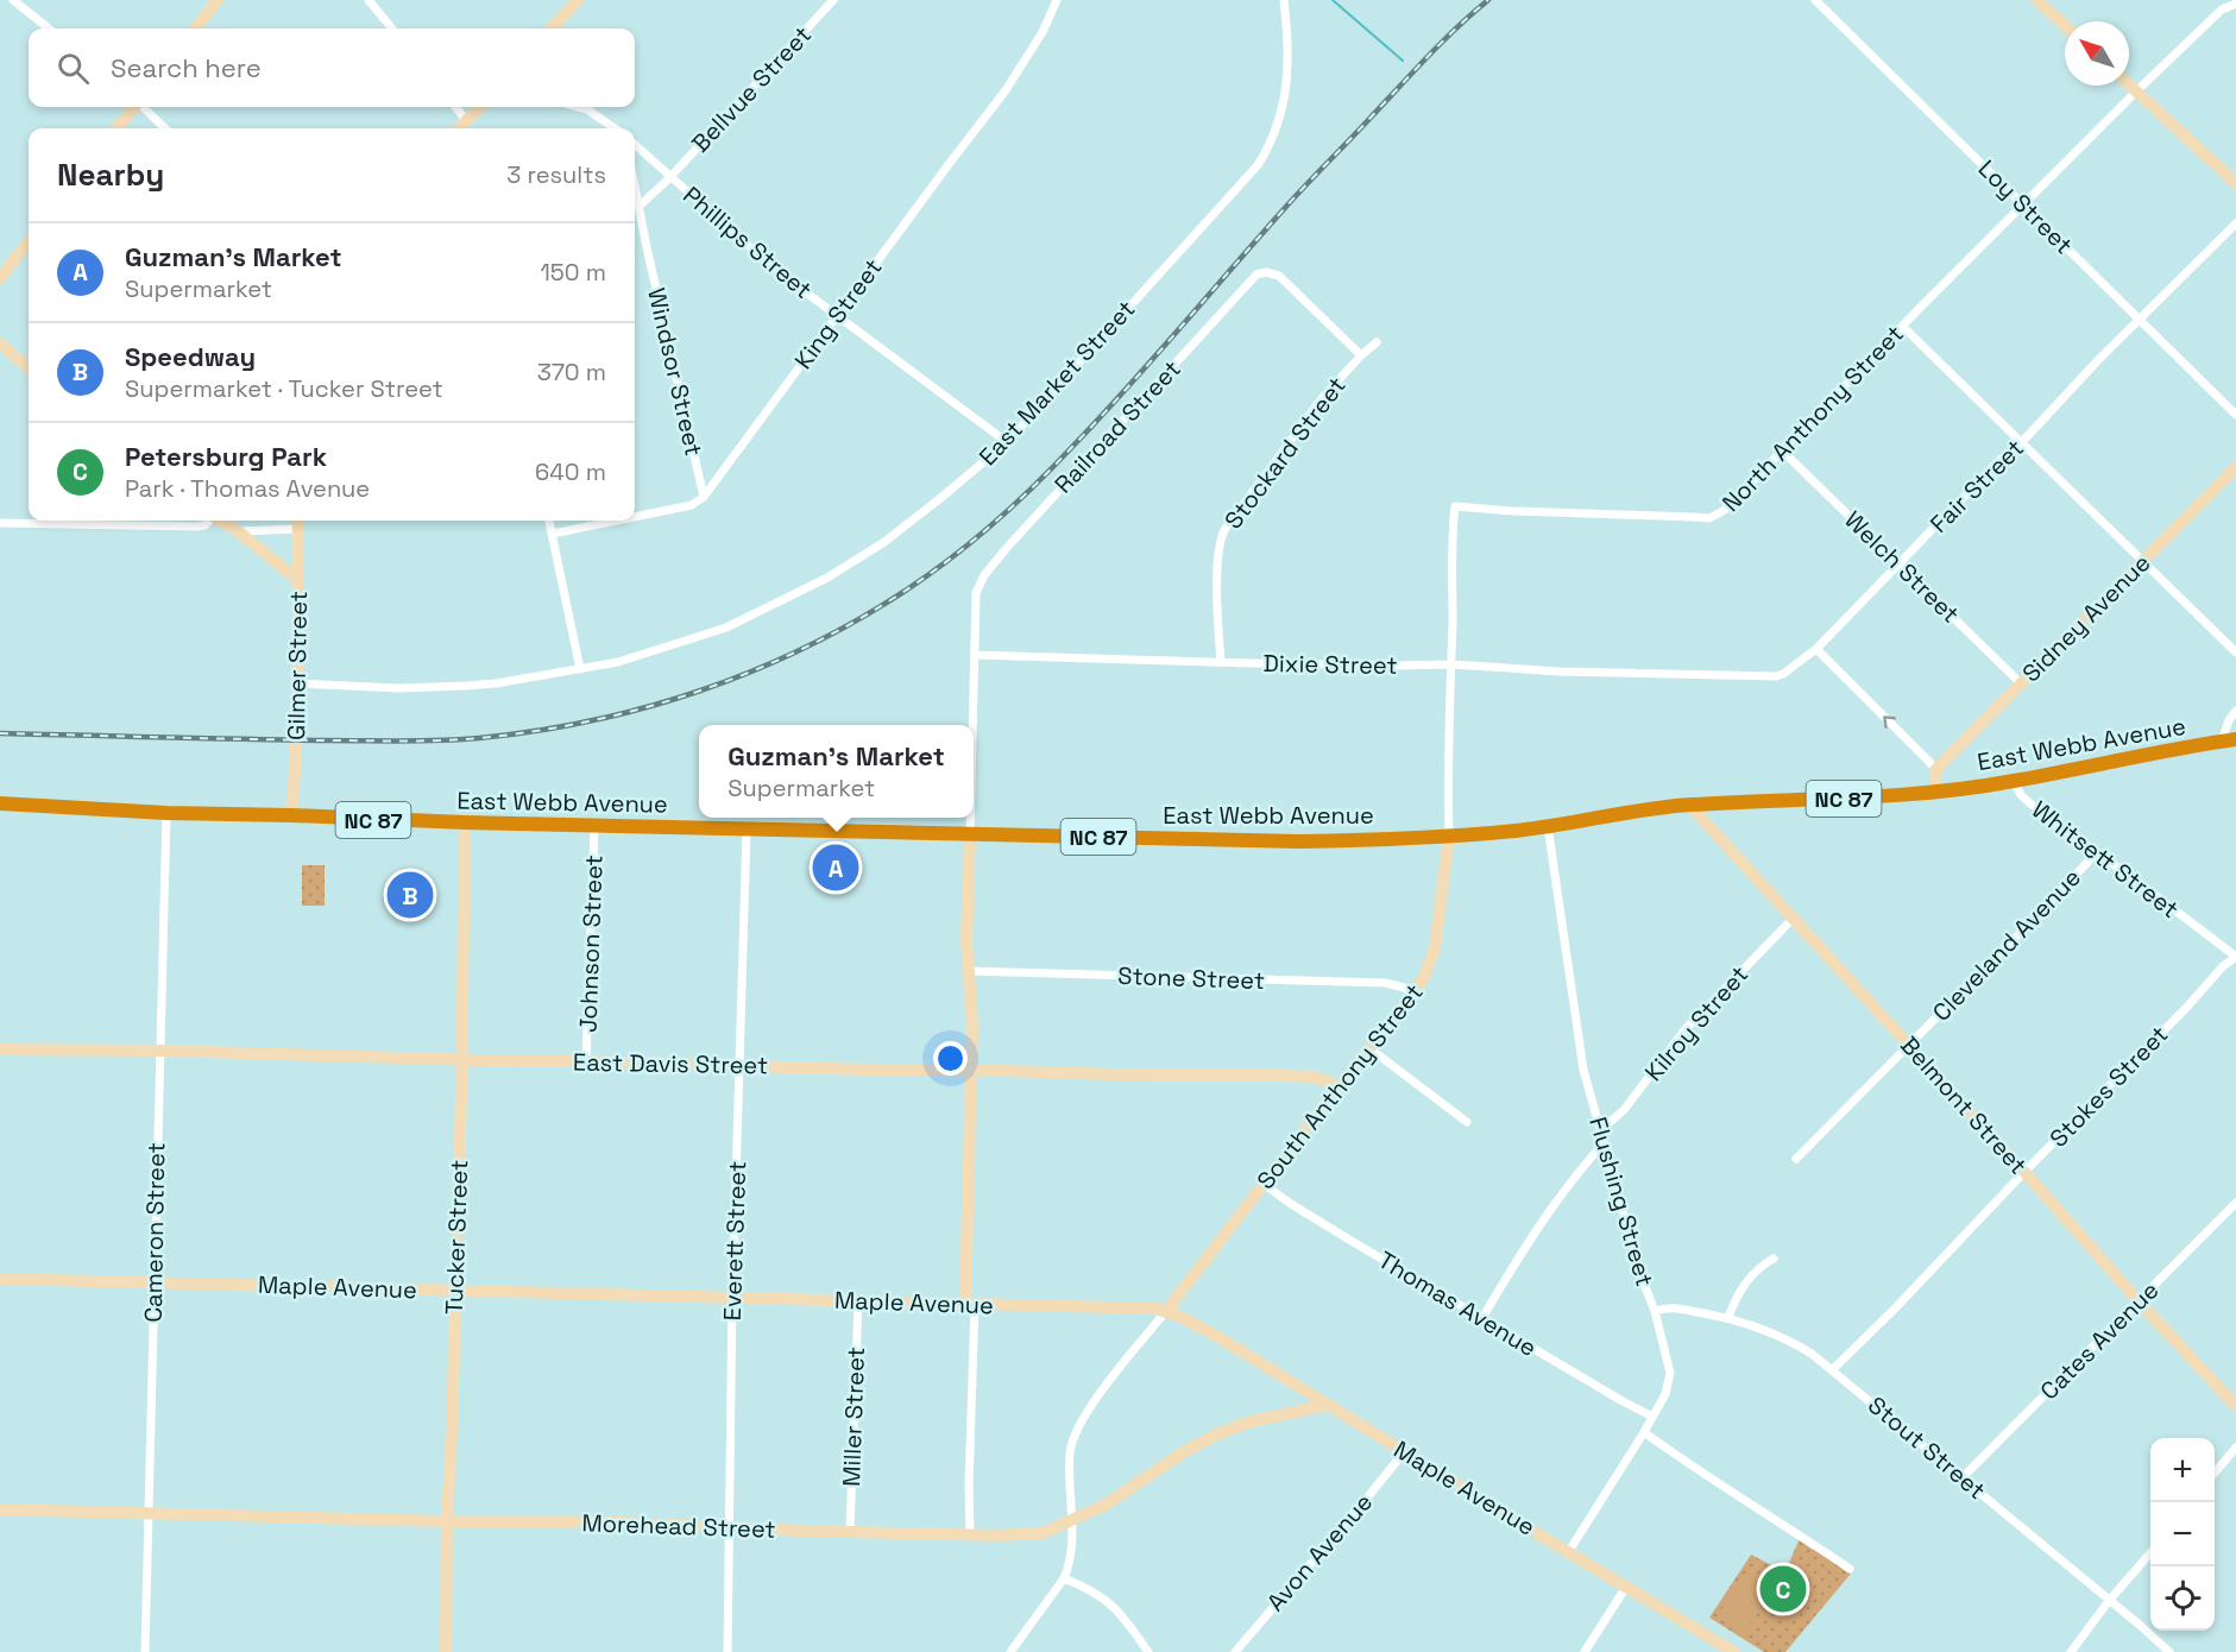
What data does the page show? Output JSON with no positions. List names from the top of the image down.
{
  "streets": {
    "highway": ["East Webb Avenue", "NC 87"],
    "street": [
      "Bellvue Street",
      "Loy Street",
      "Phillips Street",
      "King Street",
      "Windsor Street",
      "East Market Street",
      "North Anthony Street",
      "Railroad Street",
      "Stockard Street",
      "Fair Street",
      "Welch Street",
      "Sidney Avenue",
      "Dixie Street",
      "Gilmer Street",
      "Whitsett Street",
      "Johnson Street",
      "Cleveland Avenue",
      "Stone Street",
      "Kilroy Street",
      "East Davis Street",
      "South Anthony Street",
      "Stokes Street",
      "Belmont Street",
      "Flushing Street",
      "Cameron Street",
      "Tucker Street",
      "Everett Street",
      "Maple Avenue",
      "Thomas Avenue",
      "Cates Avenue",
      "Miller Street",
      "Stout Street",
      "Morehead Street",
      "Avon Avenue"
    ]
  },
  "crossings": [
    ["Bellvue Street", "Phillips Street"],
    ["Bellvue Street", "Windsor Street"],
    ["Loy Street", "North Anthony Street"],
    ["Loy Street", "Fair Street"],
    ["Phillips Street", "King Street"],
    ["Phillips Street", "East Market Street"],
    ["King Street", "Windsor Street"],
    ["East Market Street", "Gilmer Street"],
    ["North Anthony Street", "Welch Street"],
    ["North Anthony Street", "Dixie Street"],
    ["North Anthony Street", "East Webb Avenue"],
    ["North Anthony Street", "South Anthony Street"],
    ["Railroad Street", "Stockard Street"],
    ["Railroad Street", "Dixie Street"],
    ["Stockard Street", "Dixie Street"],
    ["Fair Street", "Welch Street"],
    ["Fair Street", "Dixie Street"],
    ["Welch Street", "Sidney Avenue"],
    ["Gilmer Street", "East Webb Avenue"],
    ["East Webb Avenue", "Whitsett Street"],
    ["East Webb Avenue", "Johnson Street"],
    ["East Webb Avenue", "South Anthony Street"],
    ["East Webb Avenue", "Belmont Street"],
    ["East Webb Avenue", "Flushing Street"],
    ["East Webb Avenue", "Cameron Street"],
    ["East Webb Avenue", "Tucker Street"],
    ["East Webb Avenue", "Everett Street"],
    ["Whitsett Street", "Cleveland Avenue"],
    ["Whitsett Street", "Stokes Street"],
    ["Johnson Street", "East Davis Street"],
    ["Cleveland Avenue", "Belmont Street"],
    ["Stone Street", "South Anthony Street"],
    ["Kilroy Street", "Belmont Street"],
    ["Kilroy Street", "Flushing Street"],
    ["East Davis Street", "South Anthony Street"],
    ["East Davis Street", "Cameron Street"],
    ["East Davis Street", "Tucker Street"],
    ["East Davis Street", "Everett Street"],
    ["South Anthony Street", "Maple Avenue"],
    ["South Anthony Street", "Thomas Avenue"],
    ["Stokes Street", "Belmont Street"],
    ["Stokes Street", "Stout Street"],
    ["Belmont Street", "Cates Avenue"],
    ["Flushing Street", "Maple Avenue"],
    ["Flushing Street", "Thomas Avenue"],
    ["Flushing Street", "Stout Street"],
    ["Cameron Street", "Maple Avenue"],
    ["Cameron Street", "Morehead Street"],
    ["Tucker Street", "Maple Avenue"],
    ["Tucker Street", "Morehead Street"],
    ["Everett Street", "Maple Avenue"],
    ["Everett Street", "Morehead Street"],
    ["Maple Avenue", "Miller Street"],
    ["Maple Avenue", "Morehead Street"],
    ["Maple Avenue", "Avon Avenue"],
    ["Cates Avenue", "Stout Street"],
    ["Miller Street", "Morehead Street"]
  ],
  "north": "top left",
  "page": {
    "search": "Search here",
    "heading": ["Nearby", "3 results"],
    "list": [
      {
        "mark": "A",
        "name": "Guzman's Market",
        "note": "Supermarket",
        "value": "150 m"
      },
      {
        "mark": "B",
        "name": "Speedway",
        "note": "Supermarket · Tucker Street",
        "value": "370 m"
      },
      {
        "mark": "C",
        "name": "Petersburg Park",
        "note": "Park · Thomas Avenue",
        "value": "640 m"
      }
    ],
    "popup": ["Guzman's Market", "Supermarket"],
    "pins": ["A", "B", "C"],
    "map_buttons": ["+", "−"]
  }
}
